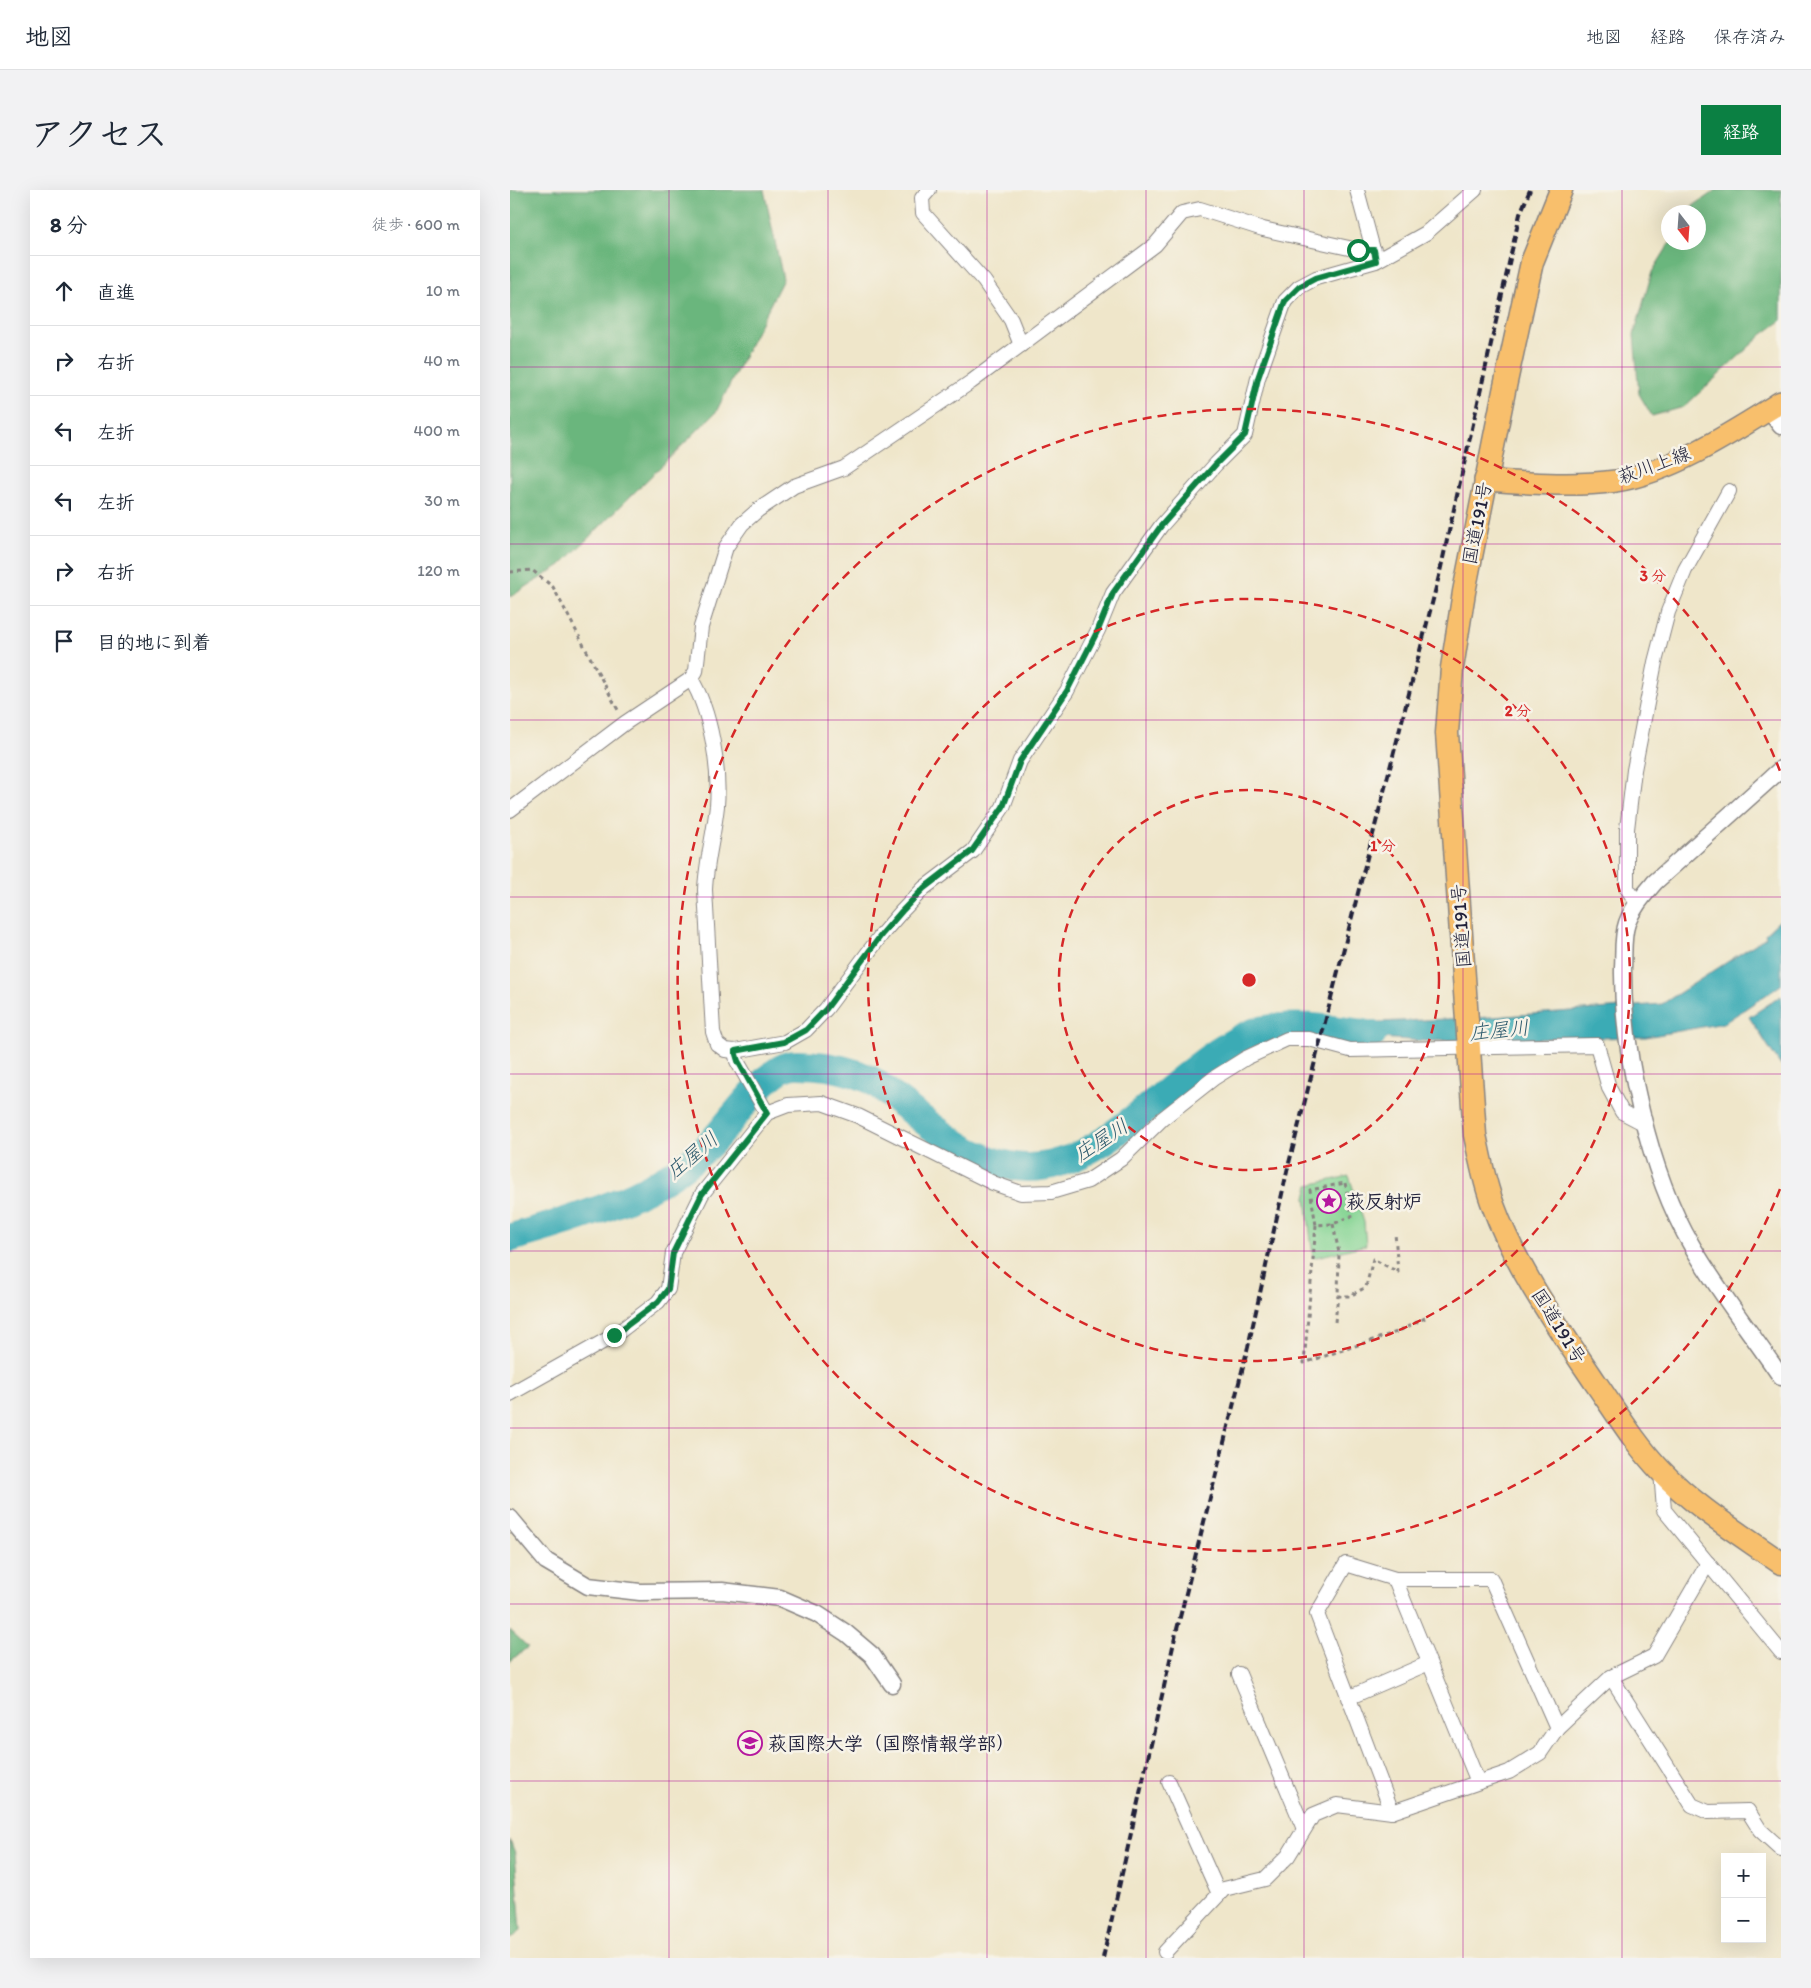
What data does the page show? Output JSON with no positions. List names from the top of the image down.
{
  "streets": {
    "highway": ["国道191号"],
    "main road": ["萩川上線"]
  },
  "crossings": [
    ["萩川上線", "国道191号"]
  ],
  "water": ["庄屋川"],
  "places": {
    "place": ["萩反射炉"],
    "school or university": ["萩国際大学（国際情報学部）"]
  },
  "north": "bottom",
  "page": {
    "header": "地図",
    "nav": ["地図", "経路", "保存済み"],
    "title": "アクセス",
    "buttons": "経路",
    "heading": ["8 分", "徒歩 · 600 m"],
    "list": [
      ["直進", "10 m"],
      ["右折", "40 m"],
      ["左折", "400 m"],
      ["左折", "30 m"],
      ["右折", "120 m"],
      "目的地に到着"
    ],
    "map_buttons": ["+", "−"]
  },
  "rings": ["3 分", "2 分", "1 分"]
}
